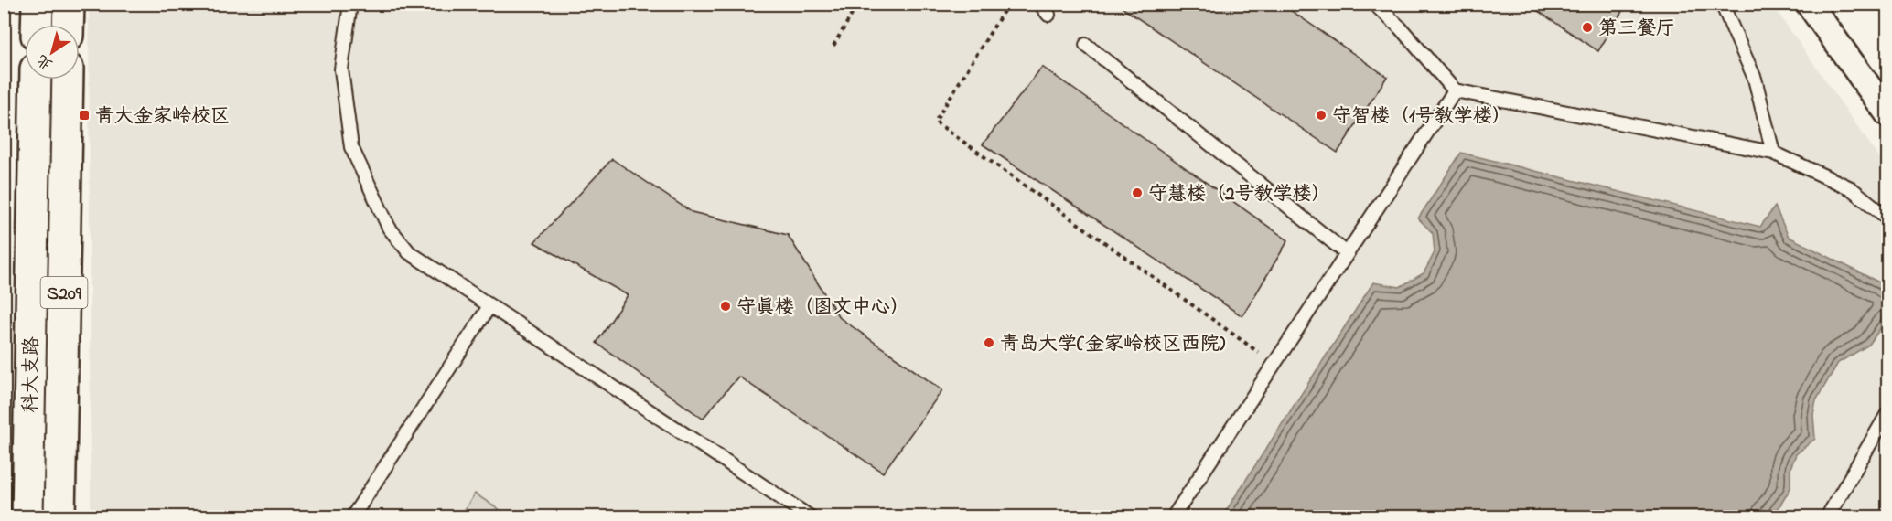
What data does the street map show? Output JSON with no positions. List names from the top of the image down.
{
  "streets": {
    "main road": ["S209", "科大支路"]
  },
  "places": {
    "other": [
      "第三餐厅",
      "守智楼（1号教学楼）",
      "守慧楼（2号教学楼）",
      "守真楼（图文中心）",
      "青岛大学(金家岭校区西院)"
    ],
    "transit": ["青大金家岭校区"]
  },
  "north": "bottom left"
}
